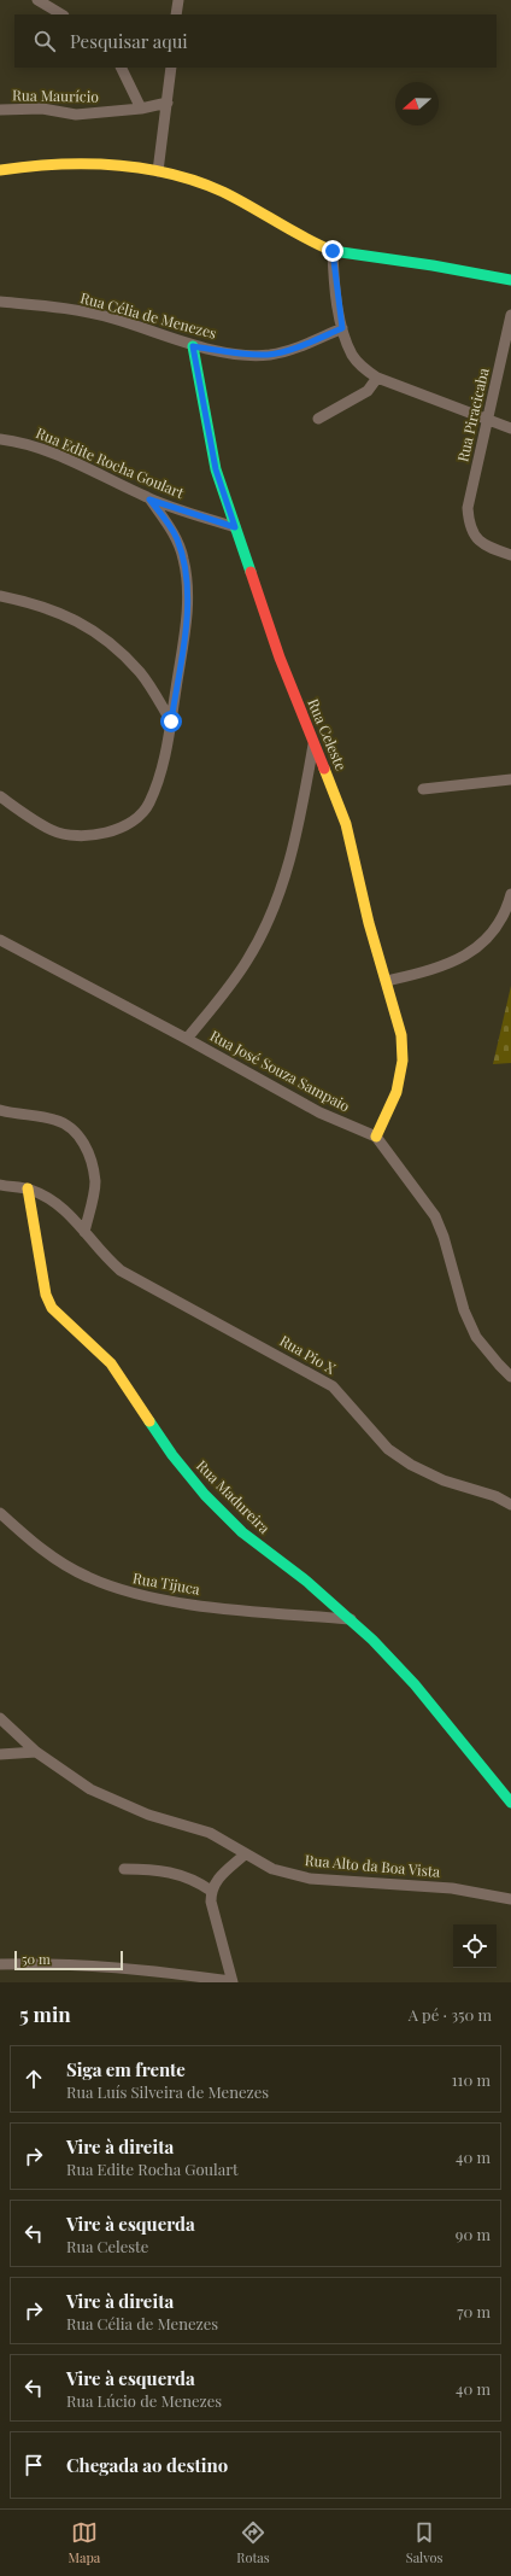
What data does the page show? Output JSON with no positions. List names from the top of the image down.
{
  "streets": {
    "street": [
      "Rua Maurício",
      "Rua Célia de Menezes",
      "Rua Piracicaba",
      "Rua Edite Rocha Goulart",
      "Rua Celeste",
      "Rua José Souza Sampaio",
      "Rua Pio X",
      "Rua Madureira",
      "Rua Tijuca",
      "Rua Alto da Boa Vista"
    ]
  },
  "crossings": [
    ["Rua Célia de Menezes", "Rua Celeste"],
    ["Rua Edite Rocha Goulart", "Rua Celeste"],
    ["Rua Celeste", "Rua José Souza Sampaio"],
    ["Rua Madureira", "Rua Tijuca"]
  ],
  "scale_bar": "50 m",
  "north": "left",
  "page": {
    "search": "Pesquisar aqui",
    "scale": "50 m",
    "heading": ["5 min", "A pé · 350 m"],
    "list": [
      ["Siga em frente", "Rua Luís Silveira de Menezes", "110 m"],
      ["Vire à direita", "Rua Edite Rocha Goulart", "40 m"],
      ["Vire à esquerda", "Rua Celeste", "90 m"],
      ["Vire à direita", "Rua Célia de Menezes", "70 m"],
      ["Vire à esquerda", "Rua Lúcio de Menezes", "40 m"],
      "Chegada ao destino"
    ],
    "nav": ["Mapa", "Rotas", "Salvos"]
  }
}
